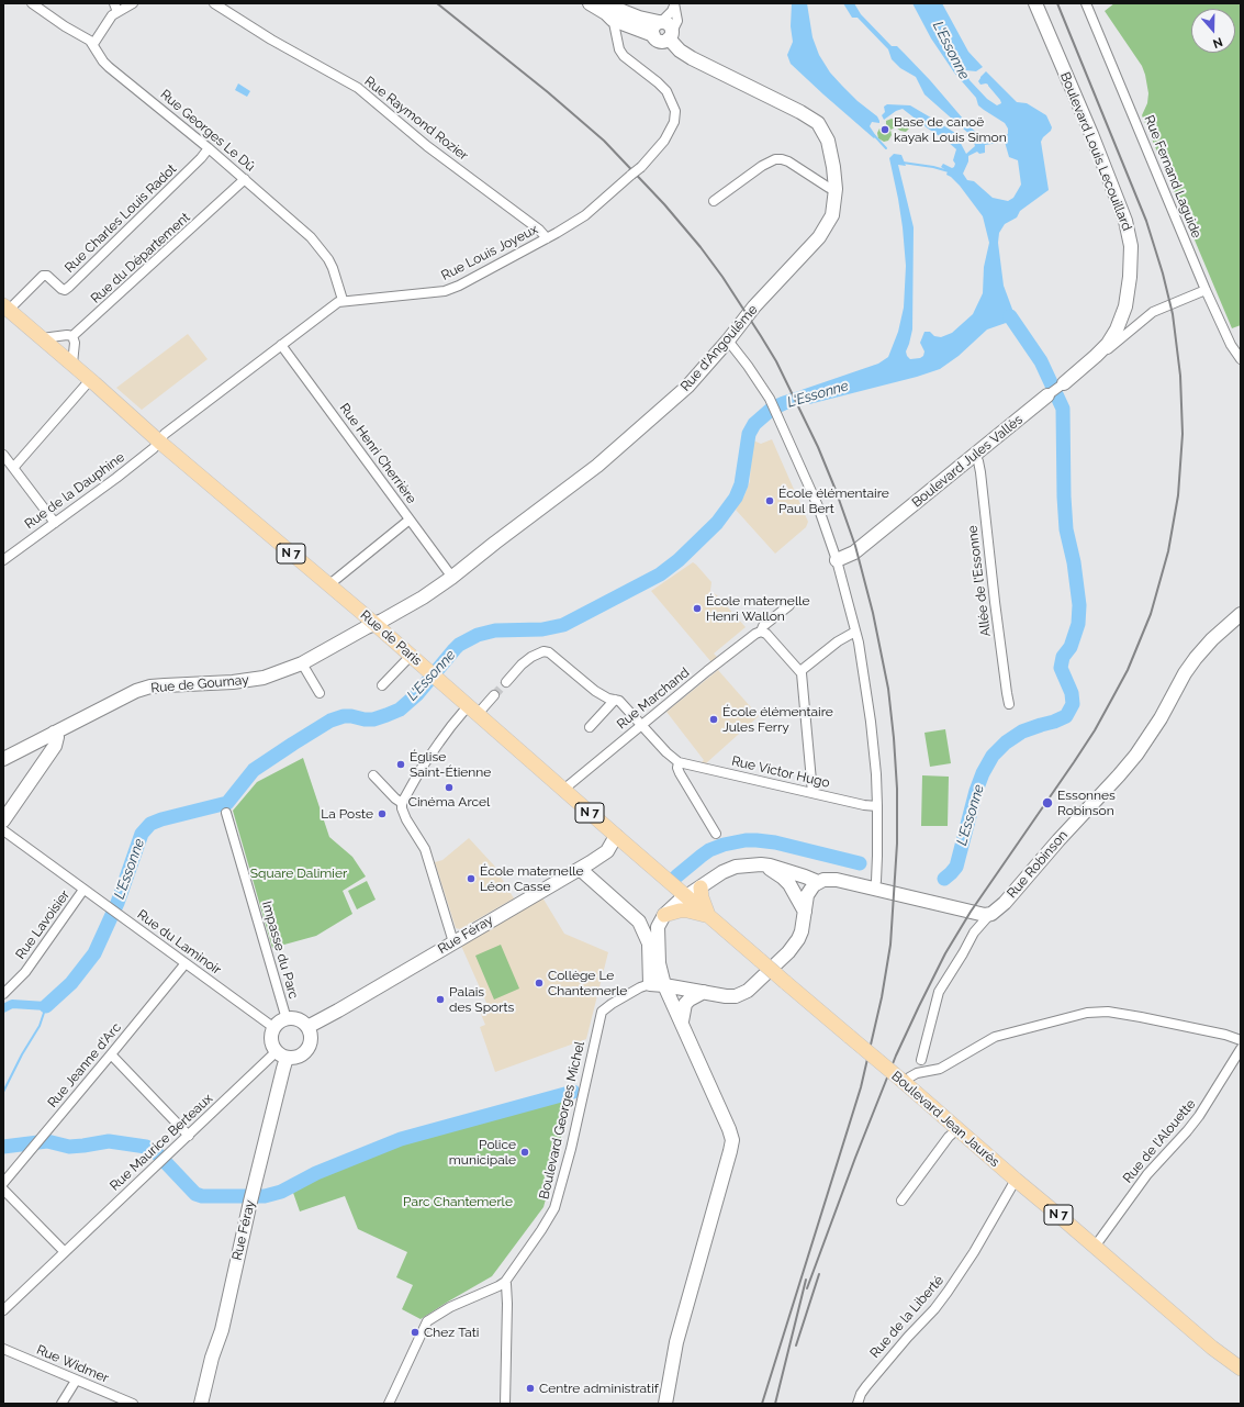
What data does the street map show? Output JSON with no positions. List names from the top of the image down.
{
  "streets": {
    "main road": ["N 7", "Rue de Paris", "Boulevard Jean Jaurès"],
    "street": [
      "Rue Raymond Rozier",
      "Rue Georges Le Dû",
      "Boulevard Louis Lecouillard",
      "Rue Fernand Laguide",
      "Rue Charles Louis Radot",
      "Rue Louis Joyeux",
      "Rue du Département",
      "Rue d'Angoulême",
      "Rue Henri Cherrière",
      "Boulevard Jules Vallès",
      "Rue de la Dauphine",
      "Allée de l'Essonne",
      "Rue de Gournay",
      "Rue Marchand",
      "Rue Victor Hugo",
      "Rue Robinson",
      "Rue Lavoisier",
      "Rue Féray",
      "Rue du Laminoir",
      "Impasse du Parc",
      "Rue Jeanne d'Arc",
      "Boulevard Georges Michel",
      "Rue de l'Alouette",
      "Rue Maurice Berteaux",
      "Rue de la Liberté",
      "Rue Widmer"
    ]
  },
  "crossings": [
    ["Rue Raymond Rozier", "Rue Louis Joyeux"],
    ["Rue Georges Le Dû", "Rue Charles Louis Radot"],
    ["Rue Georges Le Dû", "Rue Louis Joyeux"],
    ["Rue Georges Le Dû", "Rue du Département"],
    ["Boulevard Louis Lecouillard", "Boulevard Jules Vallès"],
    ["Rue Fernand Laguide", "Boulevard Jules Vallès"],
    ["Rue Charles Louis Radot", "N 7"],
    ["Rue Louis Joyeux", "Rue Henri Cherrière"],
    ["Rue Louis Joyeux", "Rue de la Dauphine"],
    ["Rue Louis Joyeux", "N 7"],
    ["Rue Louis Joyeux", "Rue de Paris"],
    ["Rue d'Angoulême", "Rue Henri Cherrière"],
    ["Rue d'Angoulême", "Rue de Paris"],
    ["Rue d'Angoulême", "Rue de Gournay"],
    ["Boulevard Jules Vallès", "Allée de l'Essonne"],
    ["Rue de la Dauphine", "N 7"],
    ["Rue de la Dauphine", "Rue de Paris"],
    ["N 7", "Rue de Paris"],
    ["Rue de Paris", "Rue de Gournay"],
    ["Rue de Paris", "Rue Marchand"],
    ["Rue de Paris", "Rue Féray"],
    ["Rue de Paris", "Boulevard Jean Jaurès"],
    ["Rue Lavoisier", "Rue du Laminoir"],
    ["Rue Féray", "Rue du Laminoir"],
    ["Rue Féray", "Impasse du Parc"],
    ["Rue Féray", "Rue Maurice Berteaux"],
    ["Rue du Laminoir", "Impasse du Parc"],
    ["Rue du Laminoir", "Rue Jeanne d'Arc"],
    ["Rue du Laminoir", "Rue Maurice Berteaux"],
    ["Impasse du Parc", "Rue Maurice Berteaux"],
    ["Boulevard Jean Jaurès", "Rue de l'Alouette"],
    ["Boulevard Jean Jaurès", "Rue de la Liberté"]
  ],
  "water": ["L'Essonne"],
  "parks": ["Square Dalimier", "Parc Chantemerle"],
  "places": [
    "Base de canoë kayak Louis Simon",
    "École élémentaire Paul Bert",
    "École maternelle Henri Wallon",
    "École élémentaire Jules Ferry",
    "Église Saint-Étienne",
    "Cinéma Arcel",
    "Essonnes Robinson",
    "La Poste",
    "École maternelle Léon Casse",
    "Collège Le Chantemerle",
    "Palais des Sports",
    "Police municipale",
    "Chez Tati",
    "Centre administratif"
  ],
  "north": "bottom"
}
